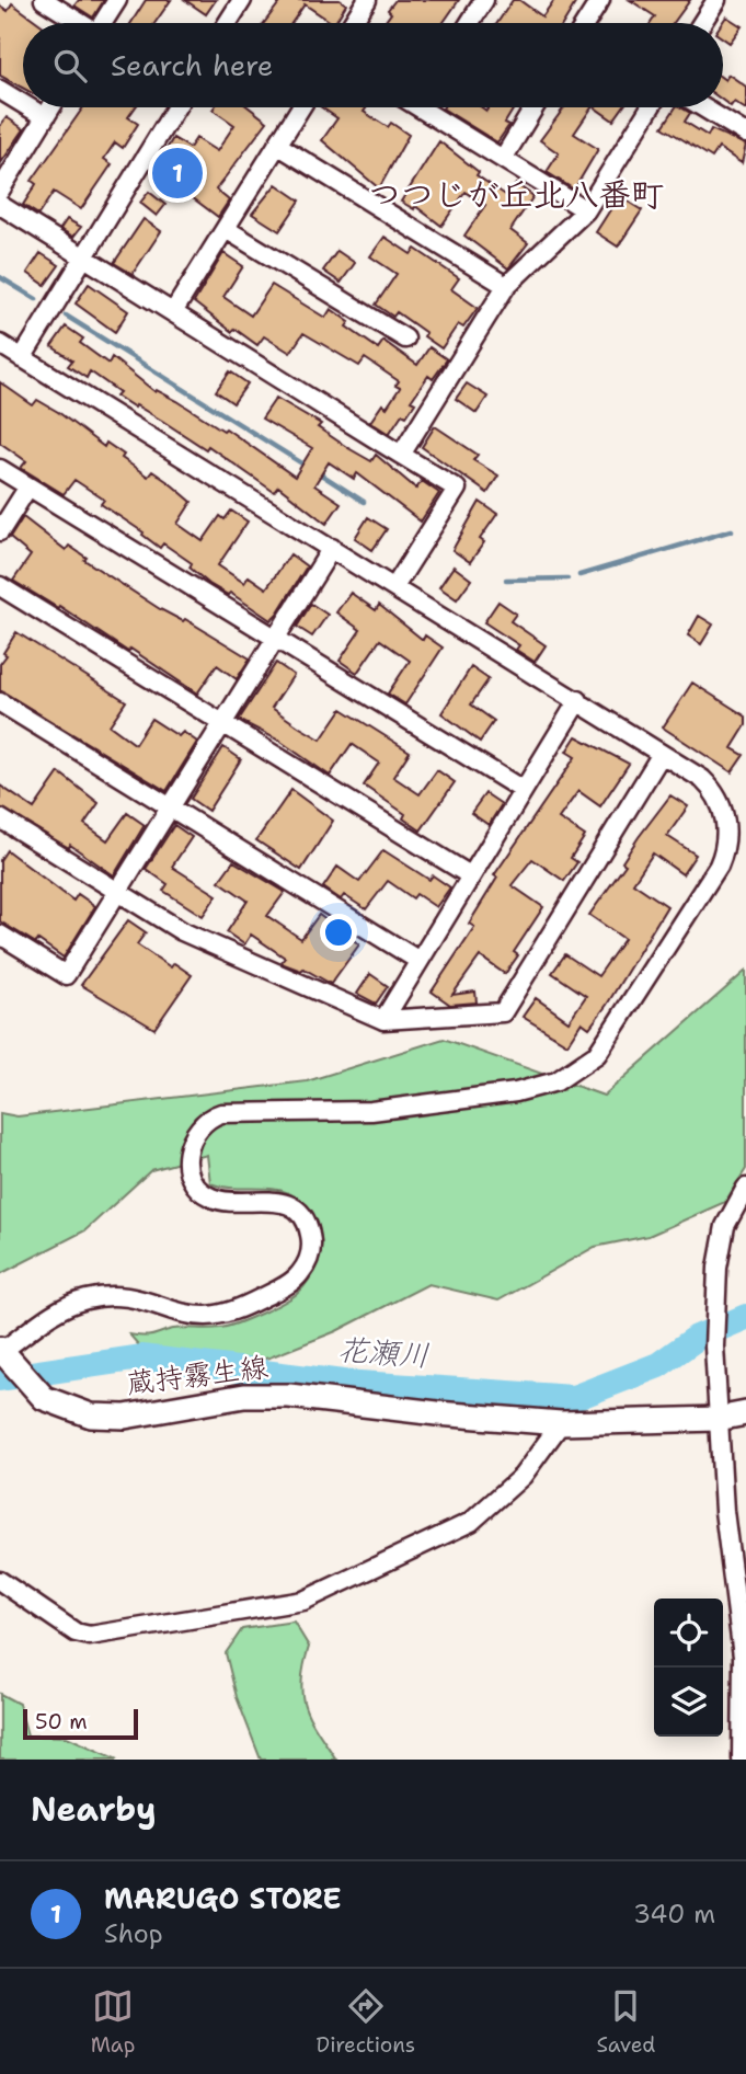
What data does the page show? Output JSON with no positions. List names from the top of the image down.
{
  "streets": {
    "main road": ["蔵持霧生線"]
  },
  "districts": ["つつじが丘北八番町"],
  "water": ["花瀬川"],
  "scale_bar": "50 m",
  "page": {
    "search": "Search here",
    "pins": "1",
    "scale": "50 m",
    "heading": "Nearby",
    "list": [
      {
        "mark": "1",
        "name": "MARUGO STORE",
        "note": "Shop",
        "value": "340 m"
      }
    ],
    "nav": ["Map", "Directions", "Saved"]
  }
}
